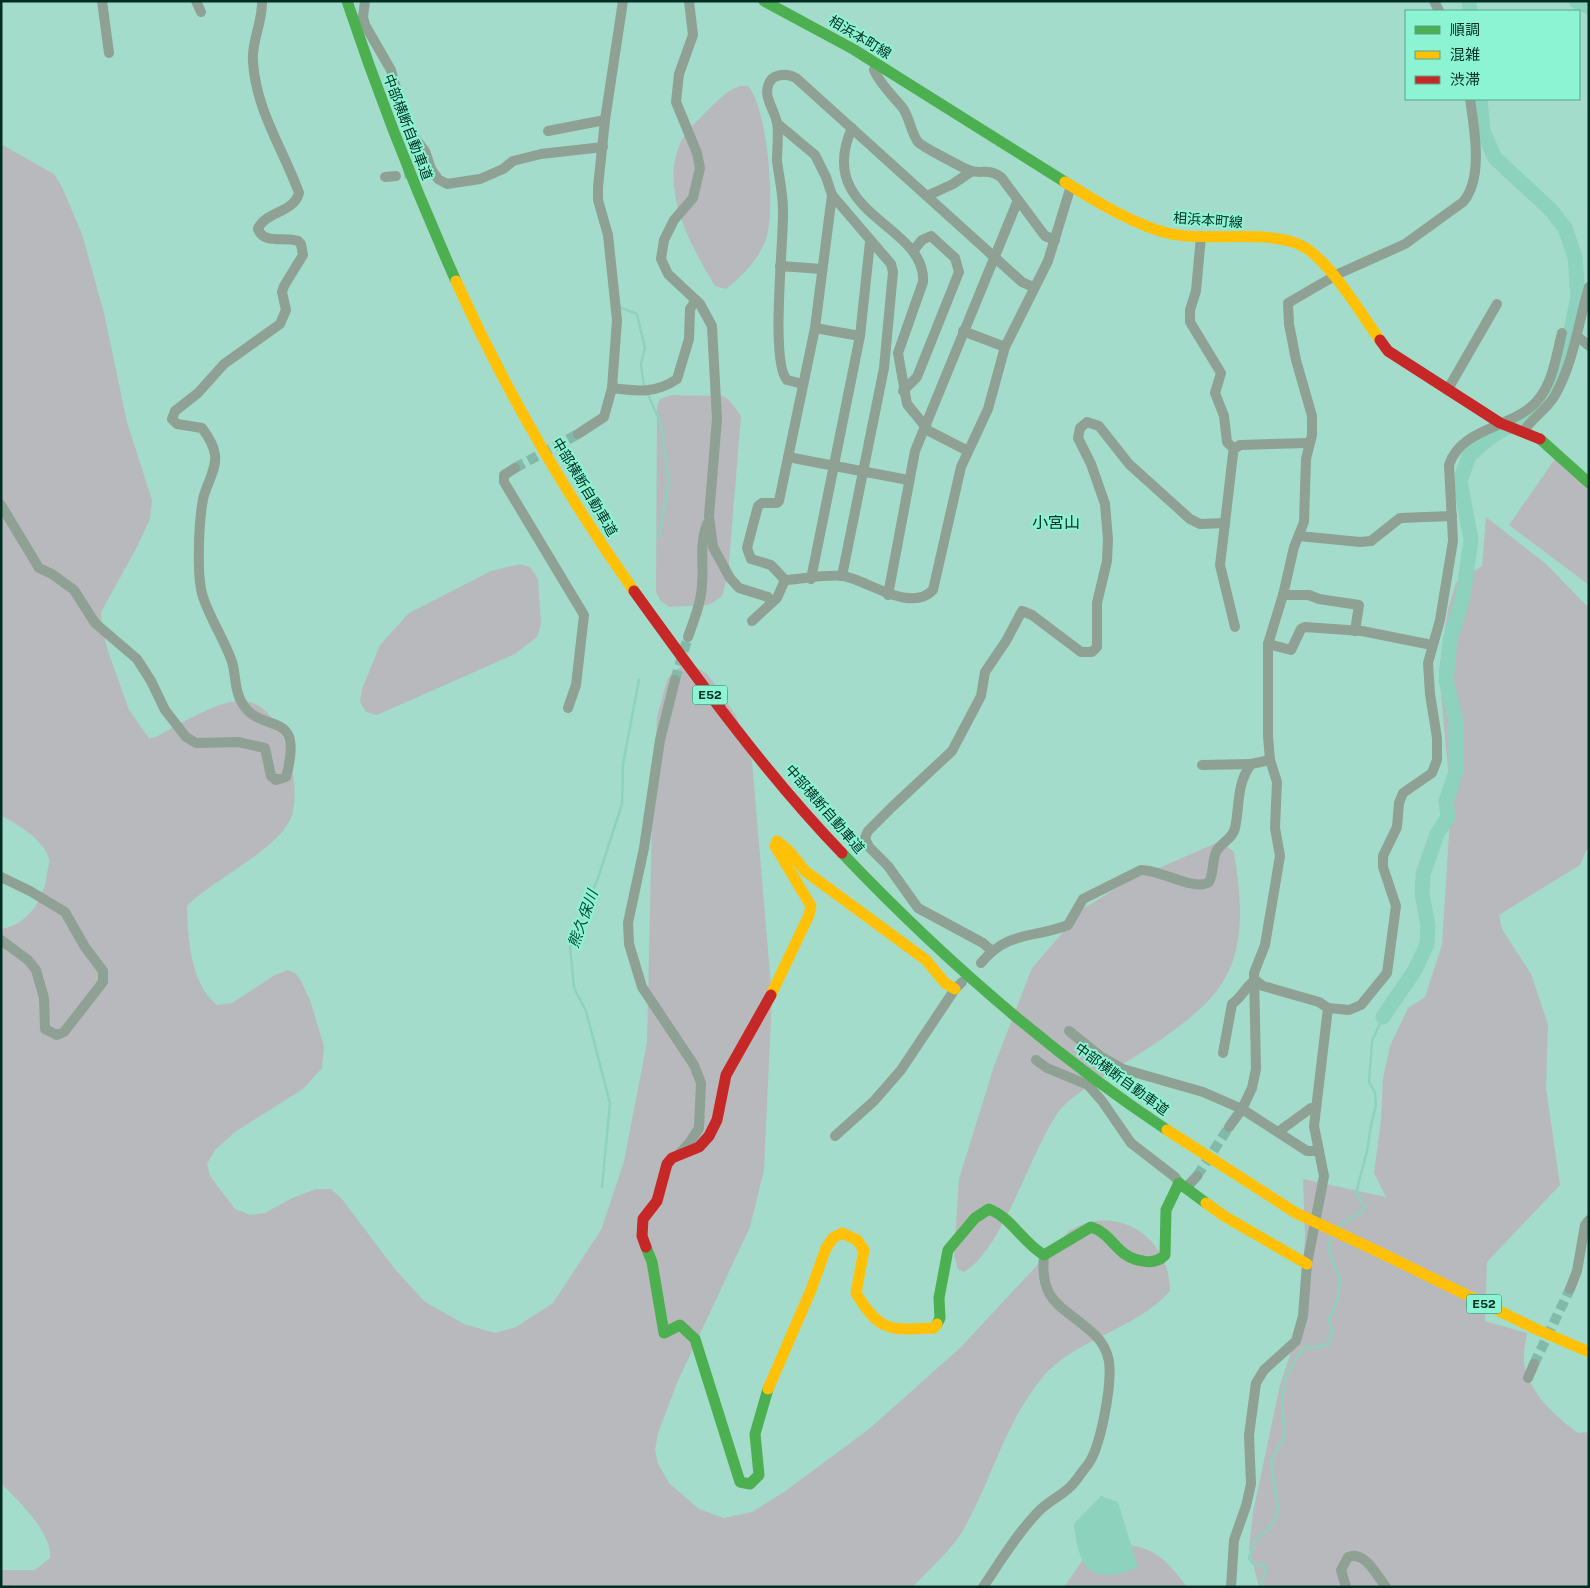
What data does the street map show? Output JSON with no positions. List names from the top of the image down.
{
  "streets": {
    "main road": ["相浜本町線", "中部横断自動車道", "E52"]
  },
  "districts": ["小宮山"],
  "water": ["熊久保川"],
  "legend": ["順調", "混雑", "渋滞"]
}
